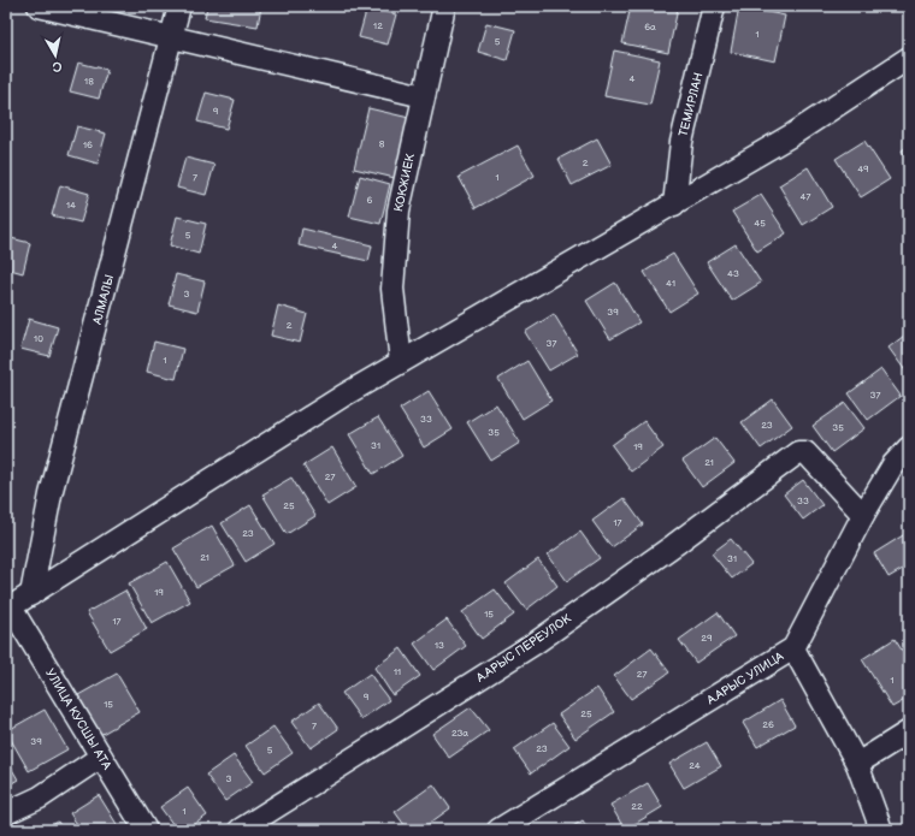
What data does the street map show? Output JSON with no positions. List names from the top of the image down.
{
  "streets": {
    "street": [
      "ТЕМИРЛАН",
      "КОКЖИЕК",
      "АЛМАЛЫ",
      "А.АРЫС ПЕРЕУЛОК",
      "А.АРЫС УЛИЦА",
      "УЛИЦА КУСШЫ АТА"
    ]
  },
  "crossings": [
    ["А.АРЫС ПЕРЕУЛОК", "А.АРЫС УЛИЦА"]
  ],
  "house_numbers": [
    "12",
    "6а",
    "1",
    "5",
    "4",
    "18",
    "9",
    "8",
    "16",
    "2",
    "49",
    "7",
    "1",
    "47",
    "6",
    "14",
    "45",
    "5",
    "4",
    "43",
    "41",
    "3",
    "39",
    "2",
    "10",
    "37",
    "1",
    "37",
    "33",
    "23",
    "35",
    "35",
    "31",
    "19",
    "21",
    "27",
    "33",
    "25",
    "17",
    "23",
    "21",
    "31",
    "19",
    "15",
    "17",
    "29",
    "13",
    "11",
    "27",
    "1",
    "9",
    "15",
    "25",
    "26",
    "7",
    "23а",
    "39",
    "23",
    "5",
    "24",
    "3",
    "22",
    "1"
  ],
  "north": "bottom"
}
